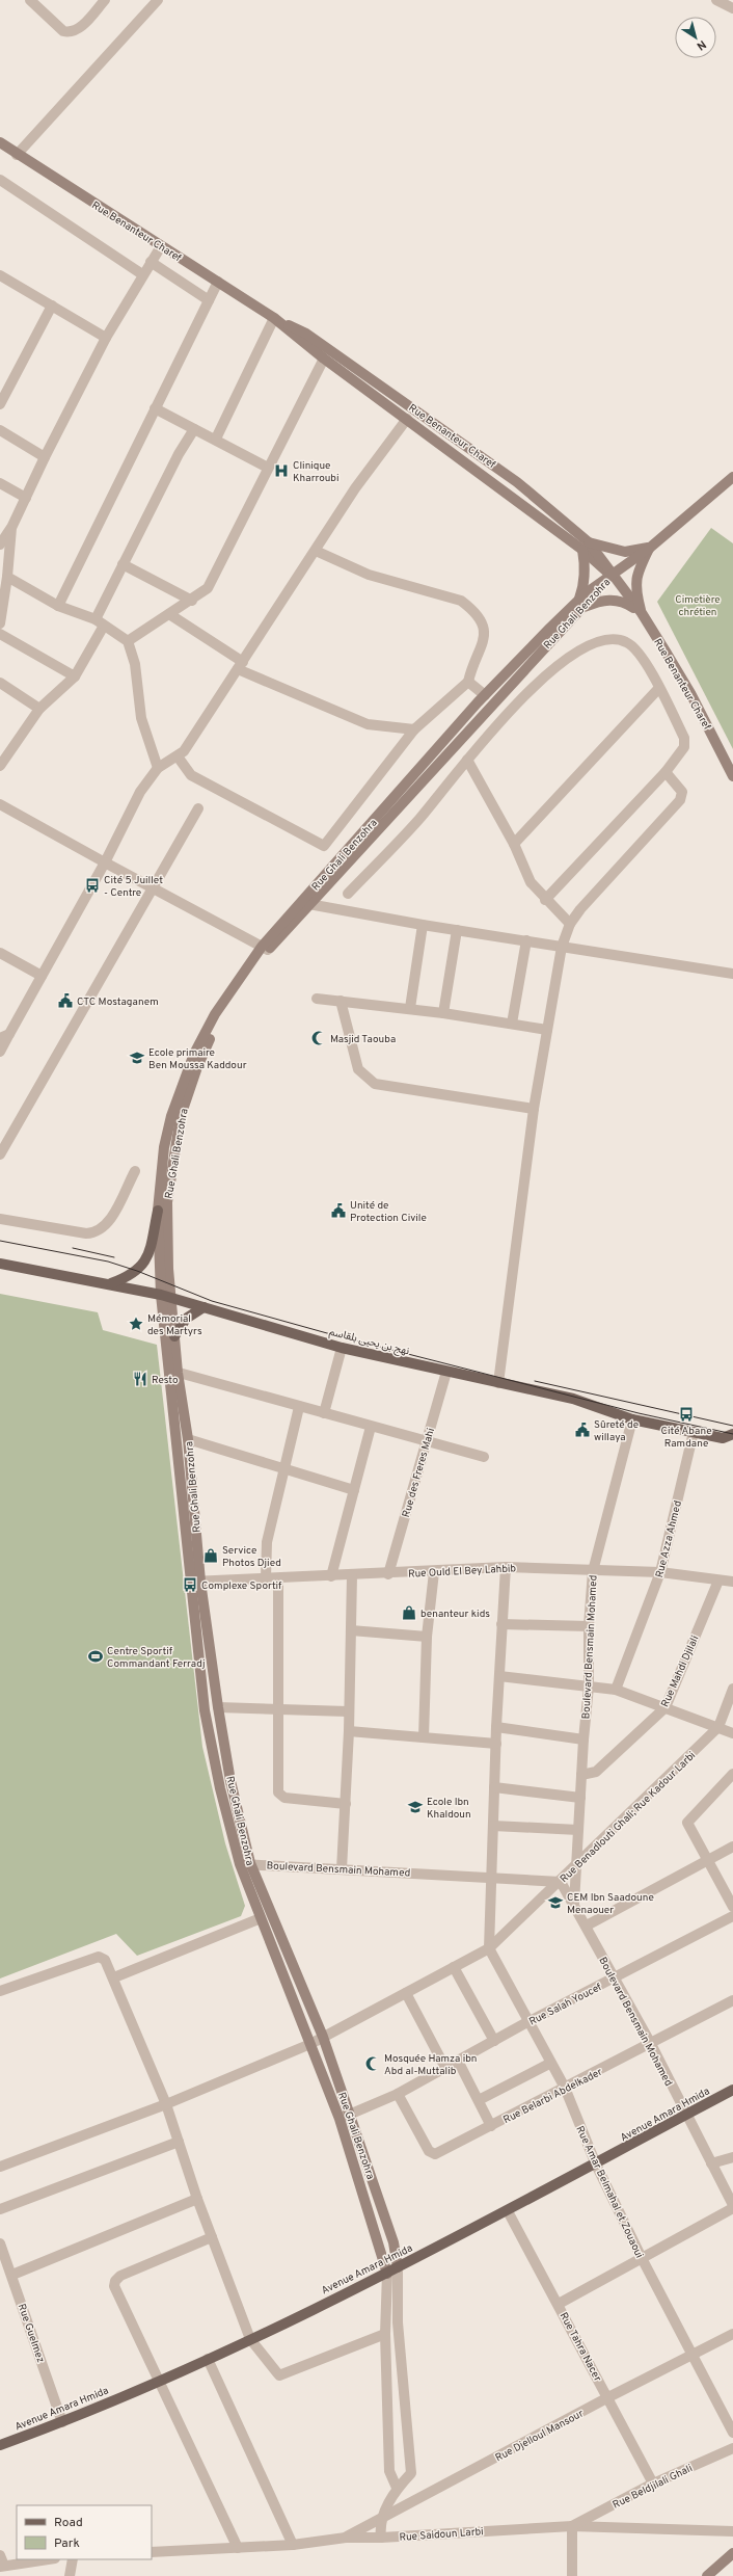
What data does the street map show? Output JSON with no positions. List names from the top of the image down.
{
  "streets": {
    "main road": [
      "Rue Benanteur Charef",
      "Rue Ghali Benzohra",
      "نهج بن يحيى بلقاسم",
      "Avenue Amara Hmida"
    ],
    "street": [
      "Rue des Freres Mahi",
      "Rue Azza Ahmed",
      "Rue Ould El Bey Lahbib",
      "Boulevard Bensmain Mohamed",
      "Rue Mahdi Djilali",
      "Rue Benadlouti Ghali; Rue Kadour Larbi",
      "Rue Salah Youcef",
      "Rue Belarbi Abdelkader",
      "Rue Amar Belmahal et Zouaoui",
      "Rue Guelmez",
      "Rue Tahra Nacer",
      "Rue Djelloul Mansour",
      "Rue Beldjilali Ghali",
      "Rue Saidoun Larbi"
    ]
  },
  "crossings": [
    ["Rue Benanteur Charef", "Rue Ghali Benzohra"],
    ["Rue Ghali Benzohra", "نهج بن يحيى بلقاسم"],
    ["Rue Ghali Benzohra", "Rue Ould El Bey Lahbib"],
    ["Rue Ghali Benzohra", "Boulevard Bensmain Mohamed"],
    ["Rue Ghali Benzohra", "Rue Benadlouti Ghali; Rue Kadour Larbi"],
    ["Rue Ghali Benzohra", "Rue Salah Youcef"],
    ["Rue Ghali Benzohra", "Avenue Amara Hmida"],
    ["Rue Ghali Benzohra", "Rue Djelloul Mansour"],
    ["نهج بن يحيى بلقاسم", "Rue des Freres Mahi"],
    ["نهج بن يحيى بلقاسم", "Rue Azza Ahmed"],
    ["نهج بن يحيى بلقاسم", "Boulevard Bensmain Mohamed"],
    ["Rue des Freres Mahi", "Rue Ould El Bey Lahbib"],
    ["Rue Azza Ahmed", "Rue Ould El Bey Lahbib"],
    ["Rue Ould El Bey Lahbib", "Boulevard Bensmain Mohamed"],
    ["Rue Ould El Bey Lahbib", "Rue Mahdi Djilali"],
    ["Boulevard Bensmain Mohamed", "Rue Mahdi Djilali"],
    ["Boulevard Bensmain Mohamed", "Rue Benadlouti Ghali; Rue Kadour Larbi"],
    ["Boulevard Bensmain Mohamed", "Rue Salah Youcef"],
    ["Boulevard Bensmain Mohamed", "Rue Belarbi Abdelkader"],
    ["Boulevard Bensmain Mohamed", "Avenue Amara Hmida"],
    ["Rue Benadlouti Ghali; Rue Kadour Larbi", "Rue Amar Belmahal et Zouaoui"],
    ["Rue Salah Youcef", "Rue Belarbi Abdelkader"],
    ["Rue Salah Youcef", "Rue Amar Belmahal et Zouaoui"],
    ["Rue Belarbi Abdelkader", "Rue Amar Belmahal et Zouaoui"],
    ["Avenue Amara Hmida", "Rue Amar Belmahal et Zouaoui"],
    ["Avenue Amara Hmida", "Rue Guelmez"],
    ["Avenue Amara Hmida", "Rue Tahra Nacer"],
    ["Rue Amar Belmahal et Zouaoui", "Rue Djelloul Mansour"],
    ["Rue Tahra Nacer", "Rue Djelloul Mansour"],
    ["Rue Tahra Nacer", "Rue Beldjilali Ghali"],
    ["Rue Djelloul Mansour", "Rue Saidoun Larbi"],
    ["Rue Beldjilali Ghali", "Rue Saidoun Larbi"]
  ],
  "parks": ["Cimetière chrétien"],
  "places": {
    "hospital": ["Clinique Kharroubi"],
    "bus stop": ["Cité 5 Juillet - Centre", "Cité Abane Ramdane", "Complexe Sportif"],
    "public building": ["CTC Mostaganem", "Unité de Protection Civile", "Sûreté de willaya"],
    "mosque": ["Masjid Taouba", "Mosquée Hamza ibn Abd al-Muttalib"],
    "school or university": ["Ecole primaire Ben Moussa Kaddour", "Ecole Ibn Khaldoun", "CEM Ibn Saadoune Menaouer"],
    "place": ["Mémorial des Martyrs"],
    "restaurant": ["Resto"],
    "shop": ["Service Photos Djied", "benanteur kids"],
    "sports": ["Centre Sportif Commandant Ferradj"]
  },
  "legend": ["Road", "Park"],
  "north": "bottom right"
}
